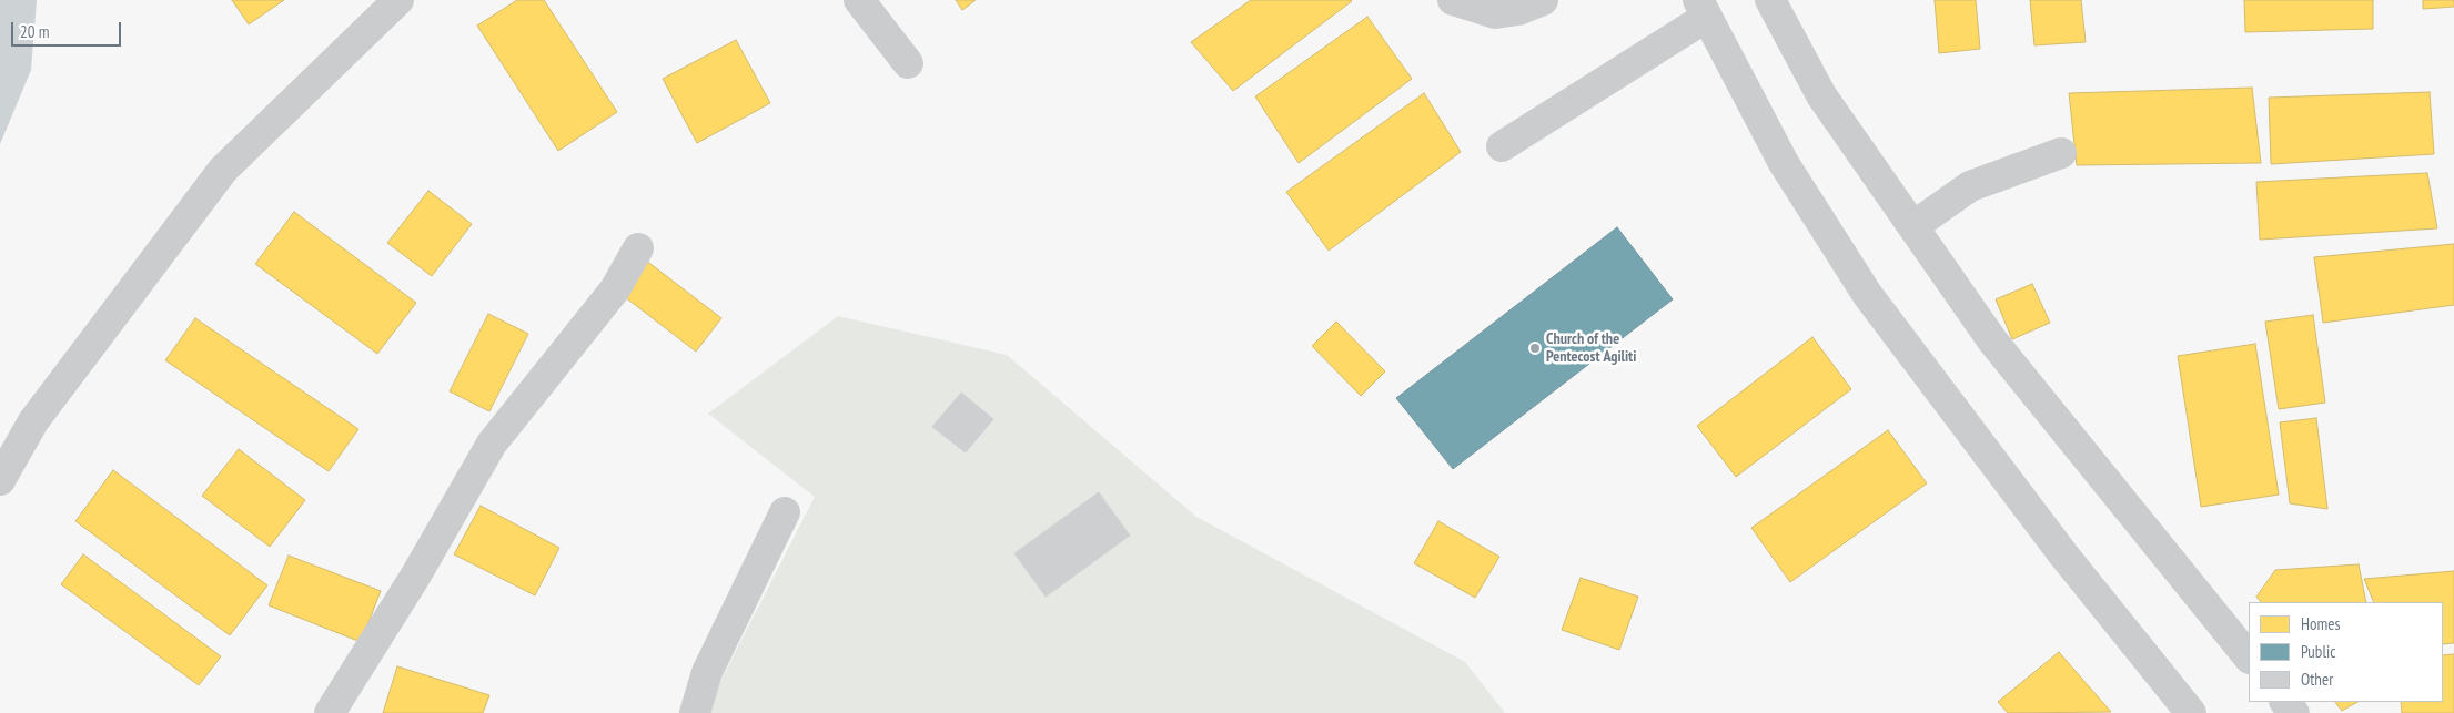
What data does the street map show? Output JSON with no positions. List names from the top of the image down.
{
  "places": ["Church of the Pentecost Agiliti"],
  "legend": ["Homes", "Public", "Other"],
  "scale_bar": "20 m"
}
